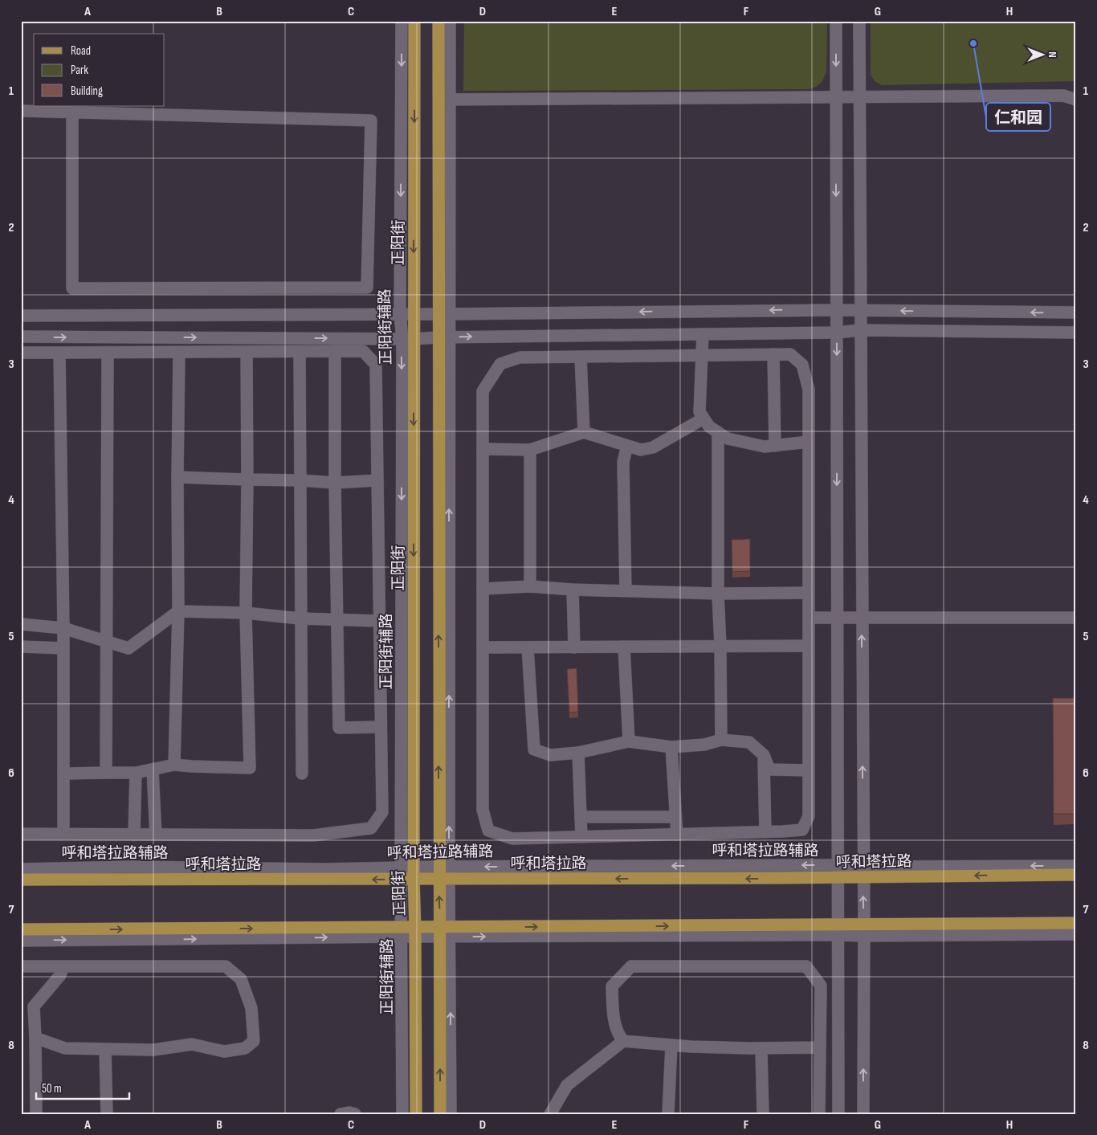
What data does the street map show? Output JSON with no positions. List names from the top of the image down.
{
  "streets": {
    "main road": ["正阳街", "呼和塔拉路"],
    "street": ["正阳街辅路", "呼和塔拉路辅路"]
  },
  "crossings": [
    ["正阳街", "正阳街辅路"],
    ["正阳街", "呼和塔拉路辅路"],
    ["正阳街", "呼和塔拉路"],
    ["正阳街辅路", "呼和塔拉路辅路"],
    ["正阳街辅路", "呼和塔拉路"],
    ["呼和塔拉路辅路", "呼和塔拉路"]
  ],
  "one_way": ["正阳街辅路"],
  "places": ["仁和园"],
  "legend": ["Road", "Park", "Building"],
  "scale_bar": "50 m",
  "north": "right",
  "grid": {
    "columns": [
      "A",
      "B",
      "C",
      "D",
      "E",
      "F",
      "G",
      "H"
    ],
    "rows": [
      "1",
      "2",
      "3",
      "4",
      "5",
      "6",
      "7",
      "8"
    ]
  }
}
